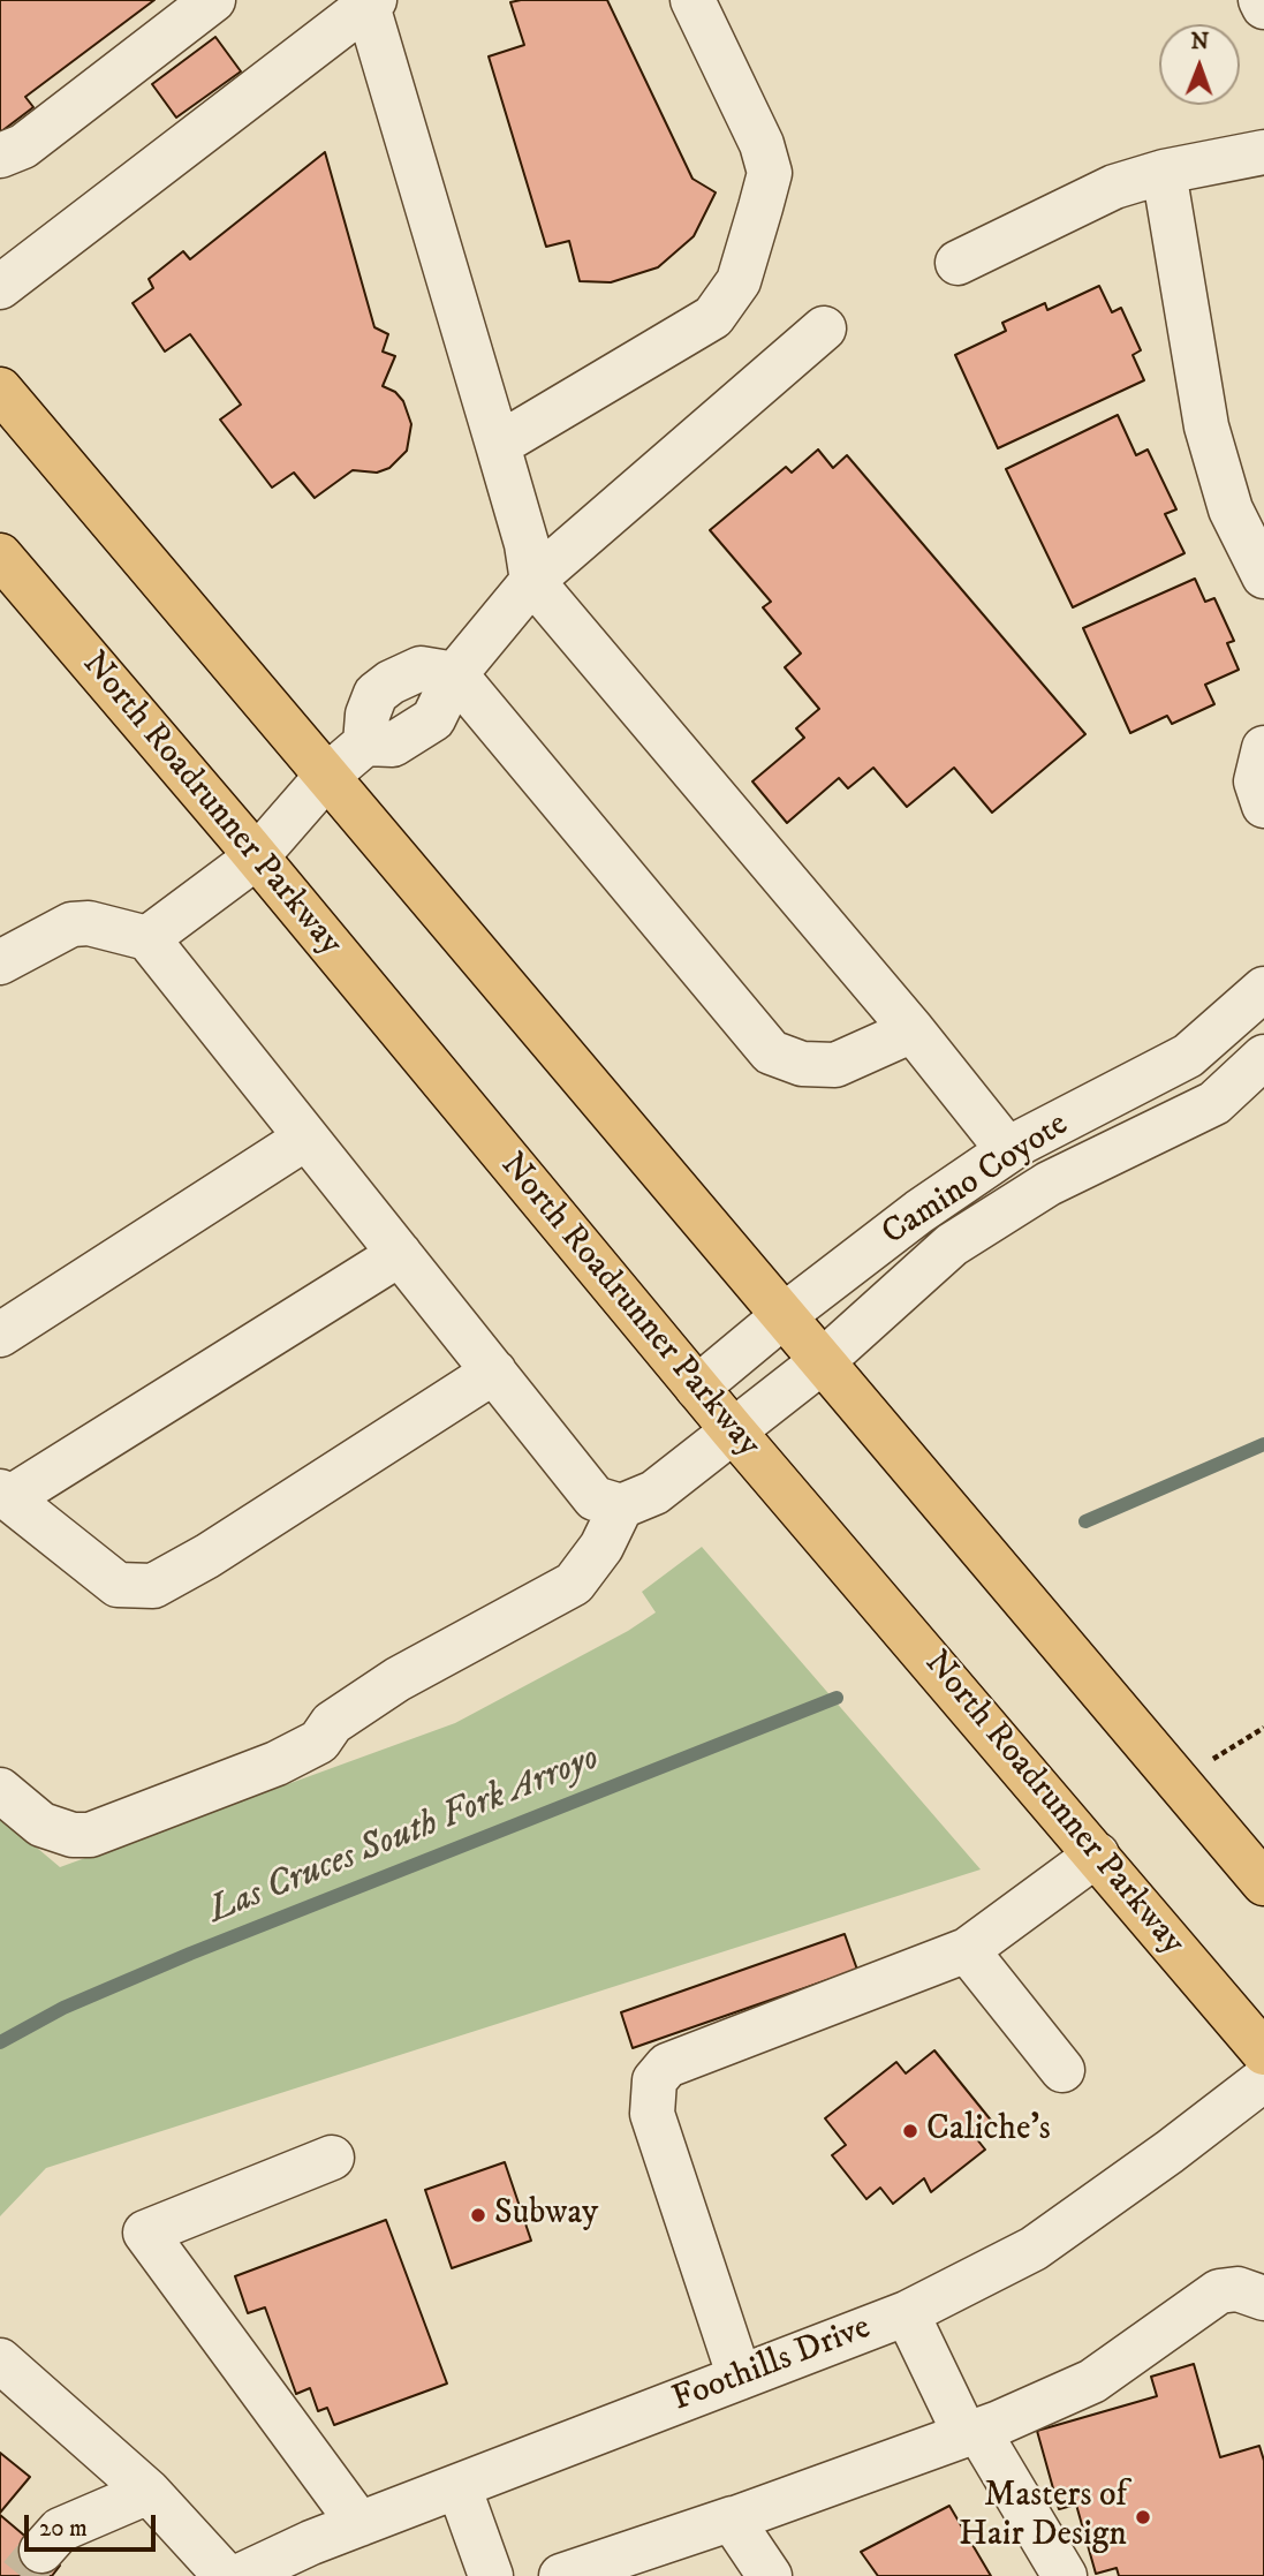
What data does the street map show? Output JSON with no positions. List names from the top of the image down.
{
  "streets": {
    "main road": ["North Roadrunner Parkway"],
    "street": ["Camino Coyote", "Foothills Drive"]
  },
  "crossings": [
    ["North Roadrunner Parkway", "Camino Coyote"]
  ],
  "water": ["Las Cruces South Fork Arroyo"],
  "places": ["Caliche's", "Subway", "Masters of Hair Design"],
  "scale_bar": "20 m",
  "north": "top"
}
